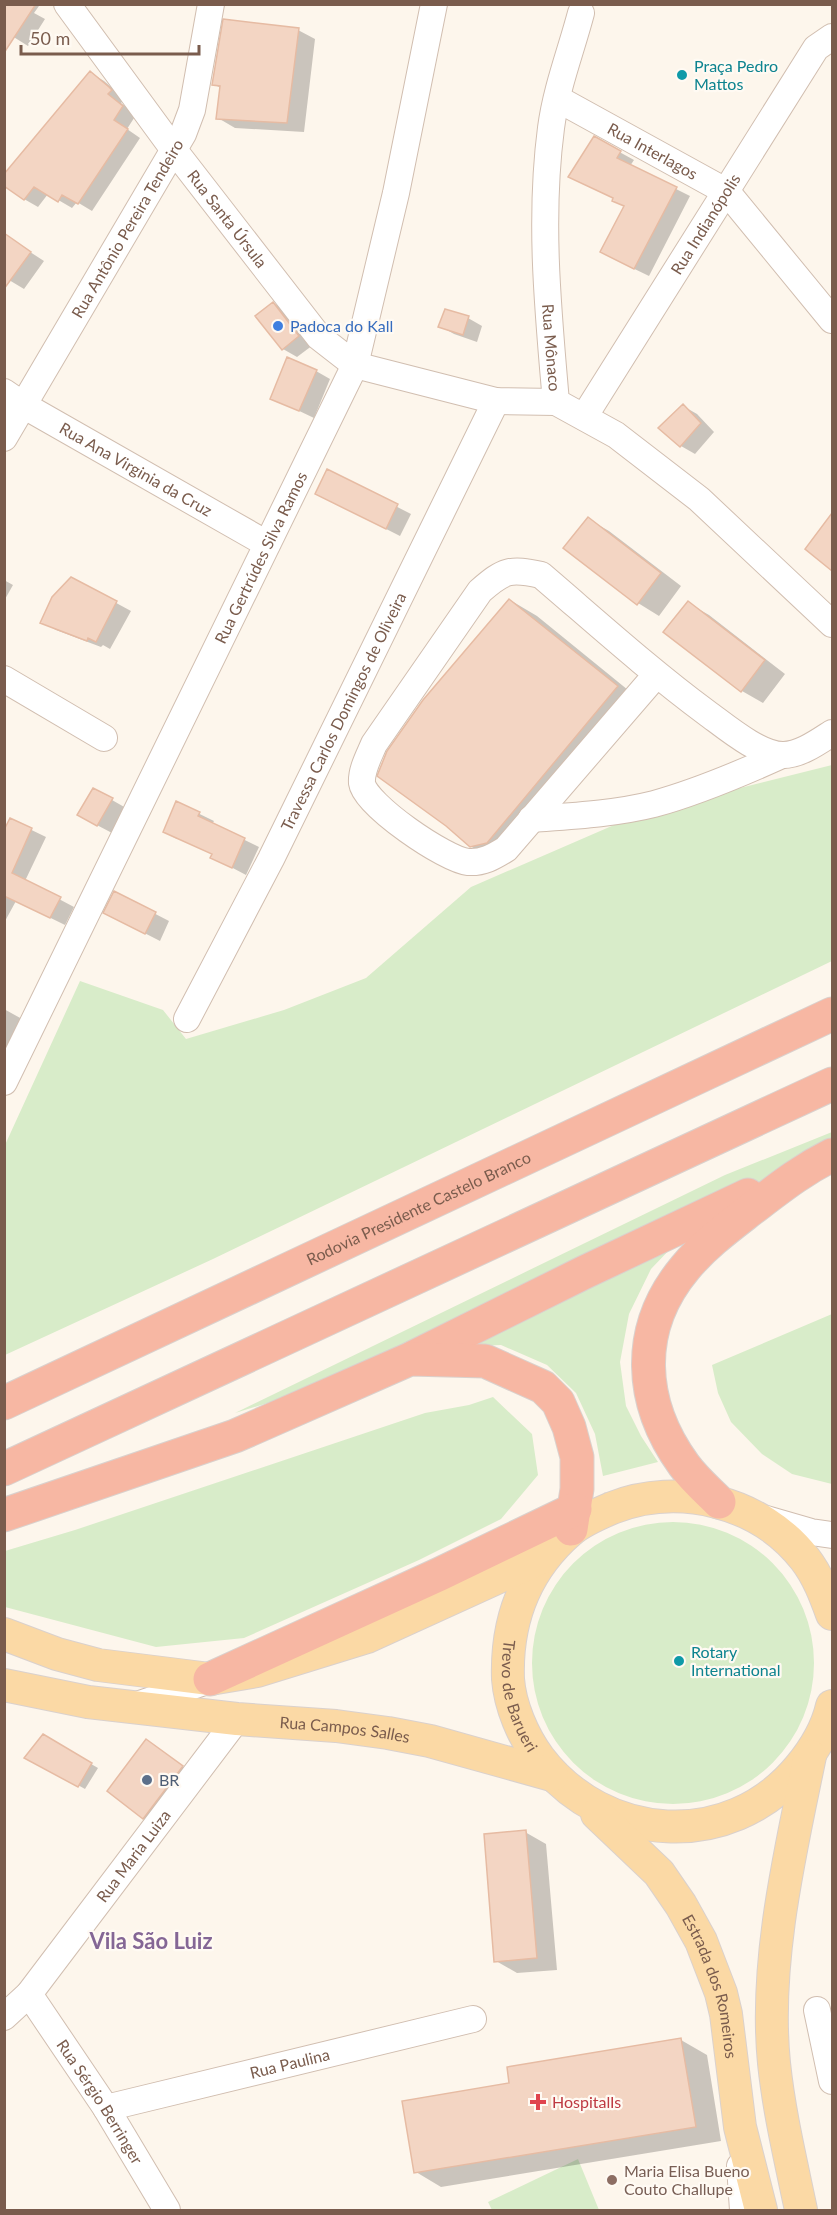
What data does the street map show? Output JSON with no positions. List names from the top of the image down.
{
  "streets": {
    "highway": ["Rodovia Presidente Castelo Branco"],
    "main road": ["Trevo de Barueri", "Rua Campos Salles", "Estrada dos Romeiros"],
    "street": [
      "Rua Interlagos",
      "Rua Santa Úrsula",
      "Rua Indianópolis",
      "Rua Antônio Pereira Tendeiro",
      "Rua Mônaco",
      "Rua Ana Virginia da Cruz",
      "Rua Gertrúdes Silva Ramos",
      "Travessa Carlos Domingos de Oliveira",
      "Rua Maria Luiza",
      "Rua Paulina",
      "Rua Sérgio Berringer"
    ]
  },
  "crossings": [
    ["Rua Interlagos", "Rua Indianópolis"],
    ["Rua Interlagos", "Rua Mônaco"],
    ["Rua Santa Úrsula", "Rua Antônio Pereira Tendeiro"],
    ["Rua Santa Úrsula", "Rua Gertrúdes Silva Ramos"],
    ["Rua Indianópolis", "Rua Mônaco"],
    ["Rua Antônio Pereira Tendeiro", "Rua Ana Virginia da Cruz"],
    ["Rua Ana Virginia da Cruz", "Rua Gertrúdes Silva Ramos"],
    ["Trevo de Barueri", "Rua Campos Salles"],
    ["Trevo de Barueri", "Estrada dos Romeiros"],
    ["Rua Campos Salles", "Rua Maria Luiza"],
    ["Rua Maria Luiza", "Rua Sérgio Berringer"],
    ["Rua Paulina", "Rua Sérgio Berringer"]
  ],
  "districts": ["Vila São Luiz"],
  "places": {
    "other": [
      "Praça Pedro Mattos",
      "Padoca do Kall",
      "Rotary International",
      "BR",
      "Maria Elisa Bueno Couto Challupe"
    ],
    "health": ["HospitalIs"]
  },
  "scale_bar": "50 m"
}
